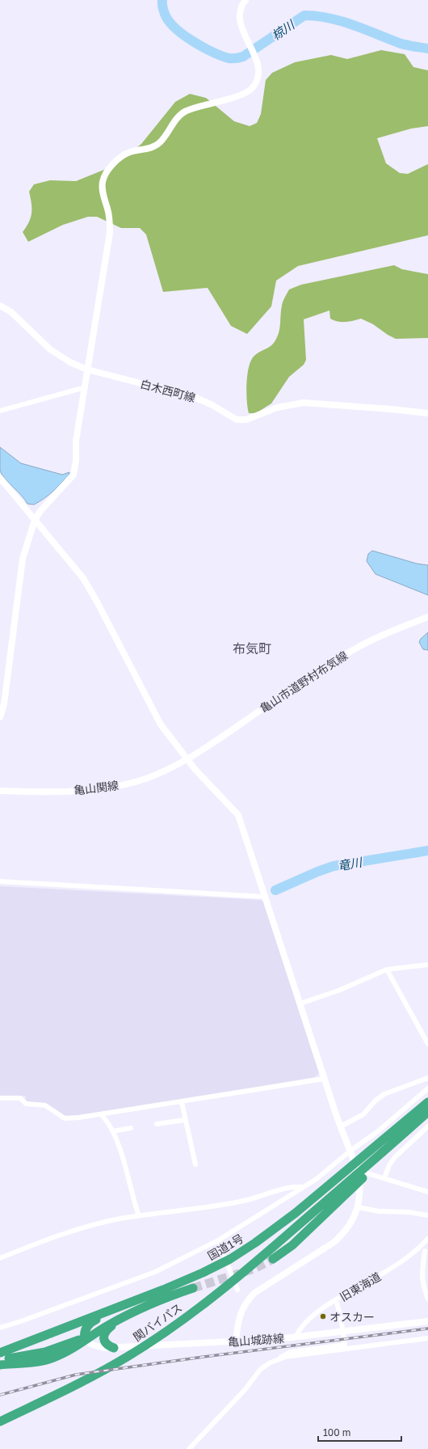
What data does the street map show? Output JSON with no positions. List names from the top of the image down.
{
  "streets": {
    "highway": ["国道1号", "関バイパス"],
    "street": [
      "白木西町線",
      "亀山市道野村布気線",
      "亀山関線",
      "旧東海道",
      "亀山城跡線"
    ]
  },
  "crossings": [
    ["亀山市道野村布気線", "亀山関線"],
    ["国道1号", "関バイパス"],
    ["旧東海道", "亀山城跡線"]
  ],
  "districts": ["布気町"],
  "water": ["椋川", "竜川"],
  "places": ["オスカー"],
  "scale_bar": "100 m"
}
